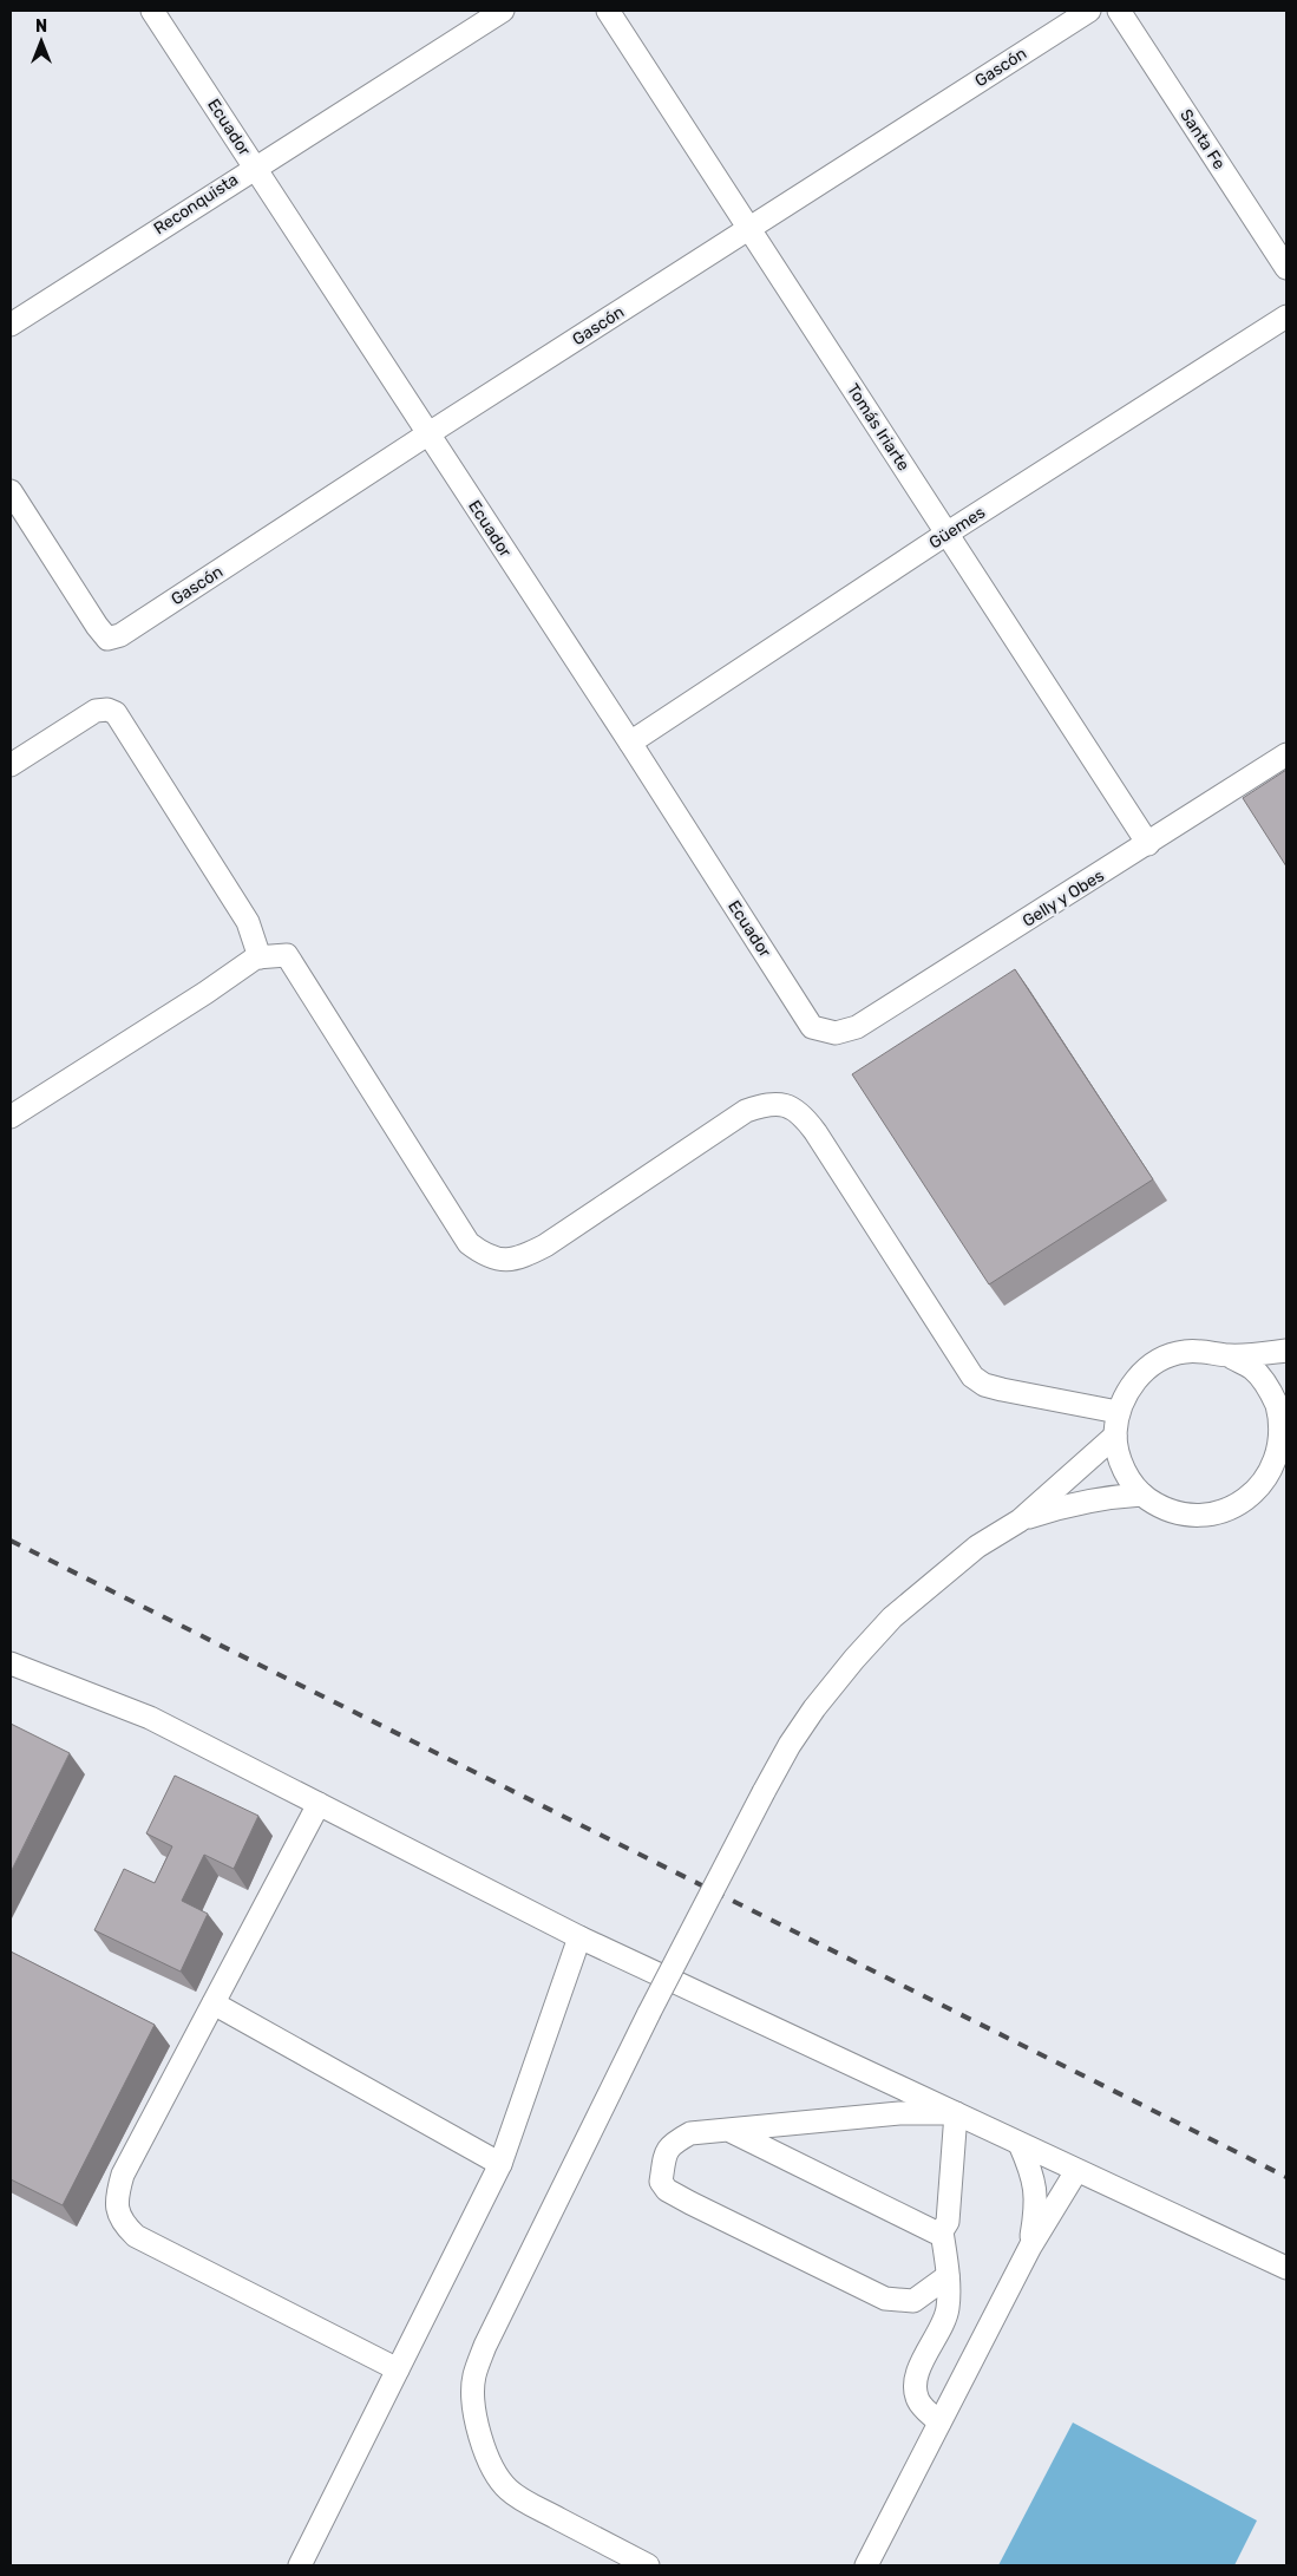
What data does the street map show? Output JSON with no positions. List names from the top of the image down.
{
  "streets": {
    "street": [
      "Gascón",
      "Ecuador",
      "Santa Fe",
      "Reconquista",
      "Tomás Iriarte",
      "Güemes",
      "Gelly y Obes"
    ]
  },
  "crossings": [
    ["Gascón", "Ecuador"],
    ["Gascón", "Tomás Iriarte"],
    ["Ecuador", "Reconquista"],
    ["Ecuador", "Güemes"],
    ["Ecuador", "Gelly y Obes"],
    ["Tomás Iriarte", "Güemes"],
    ["Tomás Iriarte", "Gelly y Obes"]
  ],
  "north": "top"
}
